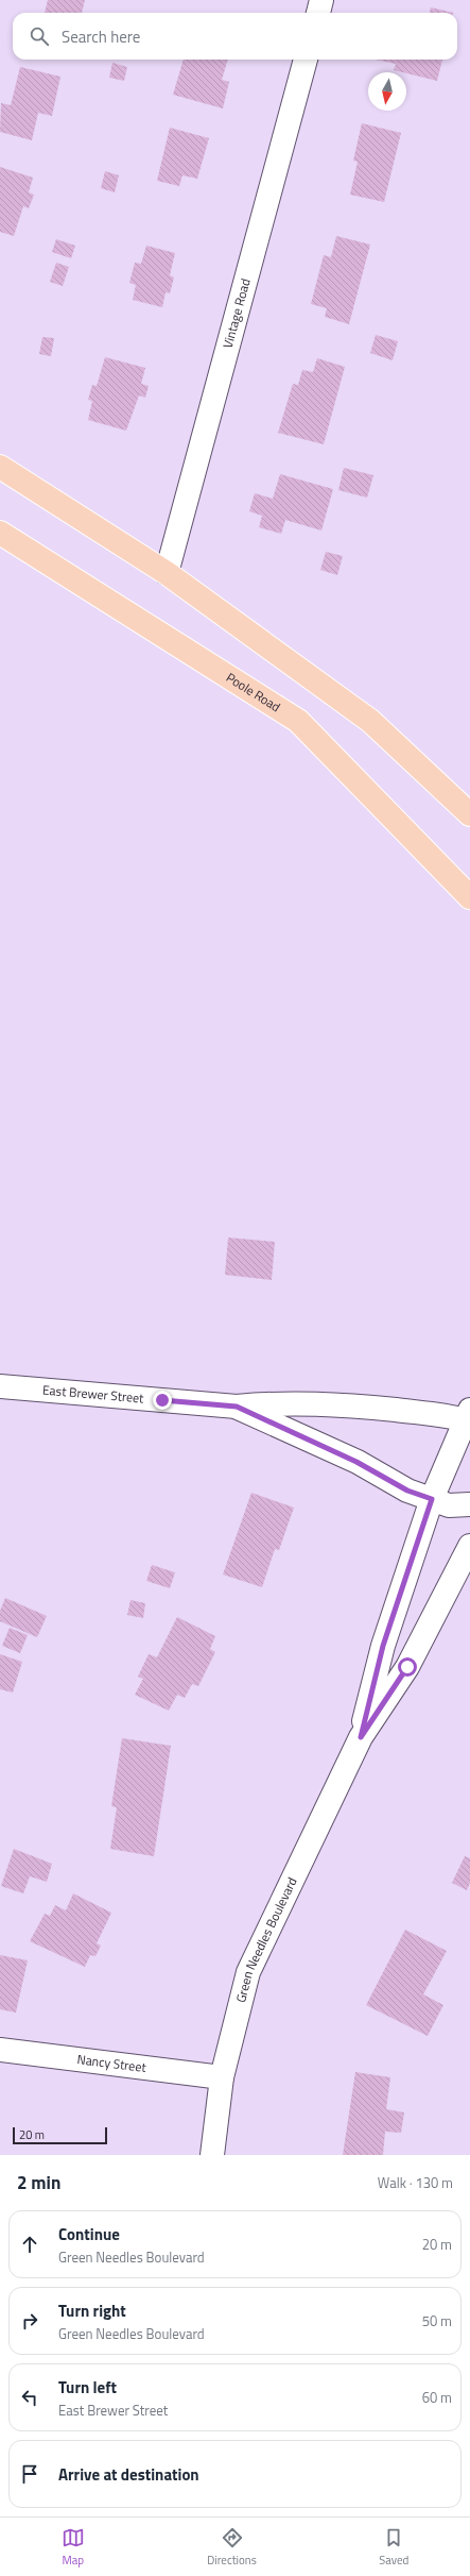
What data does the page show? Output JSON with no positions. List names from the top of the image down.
{
  "streets": {
    "main road": ["Poole Road"],
    "street": [
      "Vintage Road",
      "East Brewer Street",
      "Green Needles Boulevard",
      "Nancy Street"
    ]
  },
  "crossings": [
    ["East Brewer Street", "Green Needles Boulevard"],
    ["Green Needles Boulevard", "Nancy Street"]
  ],
  "scale_bar": "20 m",
  "north": "bottom",
  "page": {
    "search": "Search here",
    "scale": "20 m",
    "heading": ["2 min", "Walk · 130 m"],
    "list": [
      ["Continue", "Green Needles Boulevard", "20 m"],
      ["Turn right", "Green Needles Boulevard", "50 m"],
      ["Turn left", "East Brewer Street", "60 m"],
      "Arrive at destination"
    ],
    "nav": ["Map", "Directions", "Saved"]
  }
}
